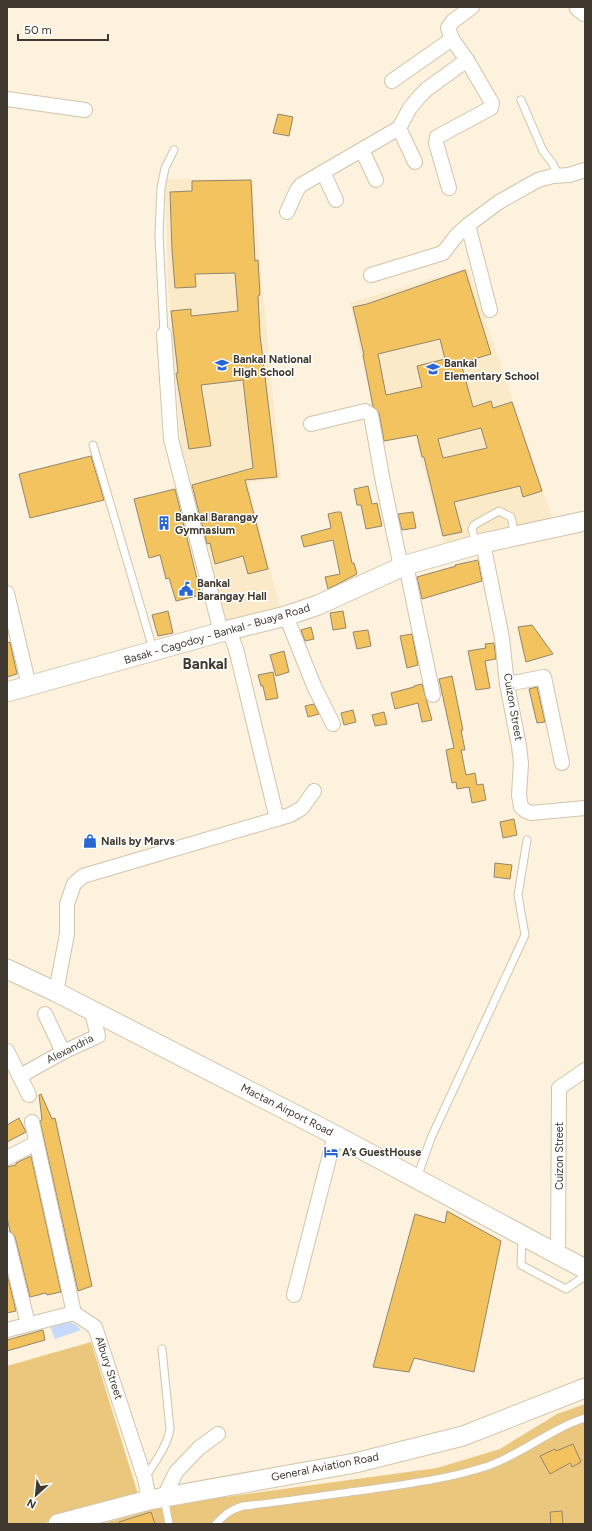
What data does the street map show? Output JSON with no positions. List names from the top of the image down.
{
  "streets": {
    "main road": ["Basak - Cagodoy - Bankal - Buaya Road", "Mactan Airport Road", "General Aviation Road"],
    "street": ["Cuizon Street", "Alexandria", "Albury Street"]
  },
  "crossings": [
    ["Basak - Cagodoy - Bankal - Buaya Road", "Cuizon Street"],
    ["Cuizon Street", "Mactan Airport Road"],
    ["Alexandria", "Mactan Airport Road"],
    ["Albury Street", "General Aviation Road"]
  ],
  "districts": ["Bankal"],
  "places": {
    "school or university": ["Bankal National High School", "Bankal Elementary School"],
    "building": ["Bankal Barangay Gymnasium"],
    "public building": ["Bankal Barangay Hall"],
    "shop": ["Nails by Marvs"],
    "hotel": ["A’s GuestHouse"]
  },
  "scale_bar": "50 m",
  "north": "bottom left"
}
